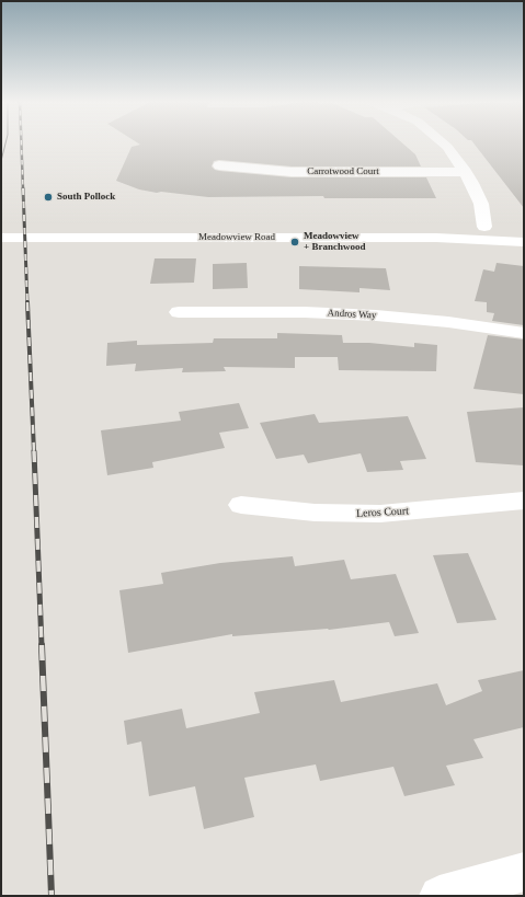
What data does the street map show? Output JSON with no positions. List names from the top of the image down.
{
  "streets": {
    "street": [
      "Carrotwood Court",
      "Meadowview Road",
      "Andros Way",
      "Leros Court"
    ]
  },
  "places": ["South Pollock", "Meadowview + Branchwood"]
}
